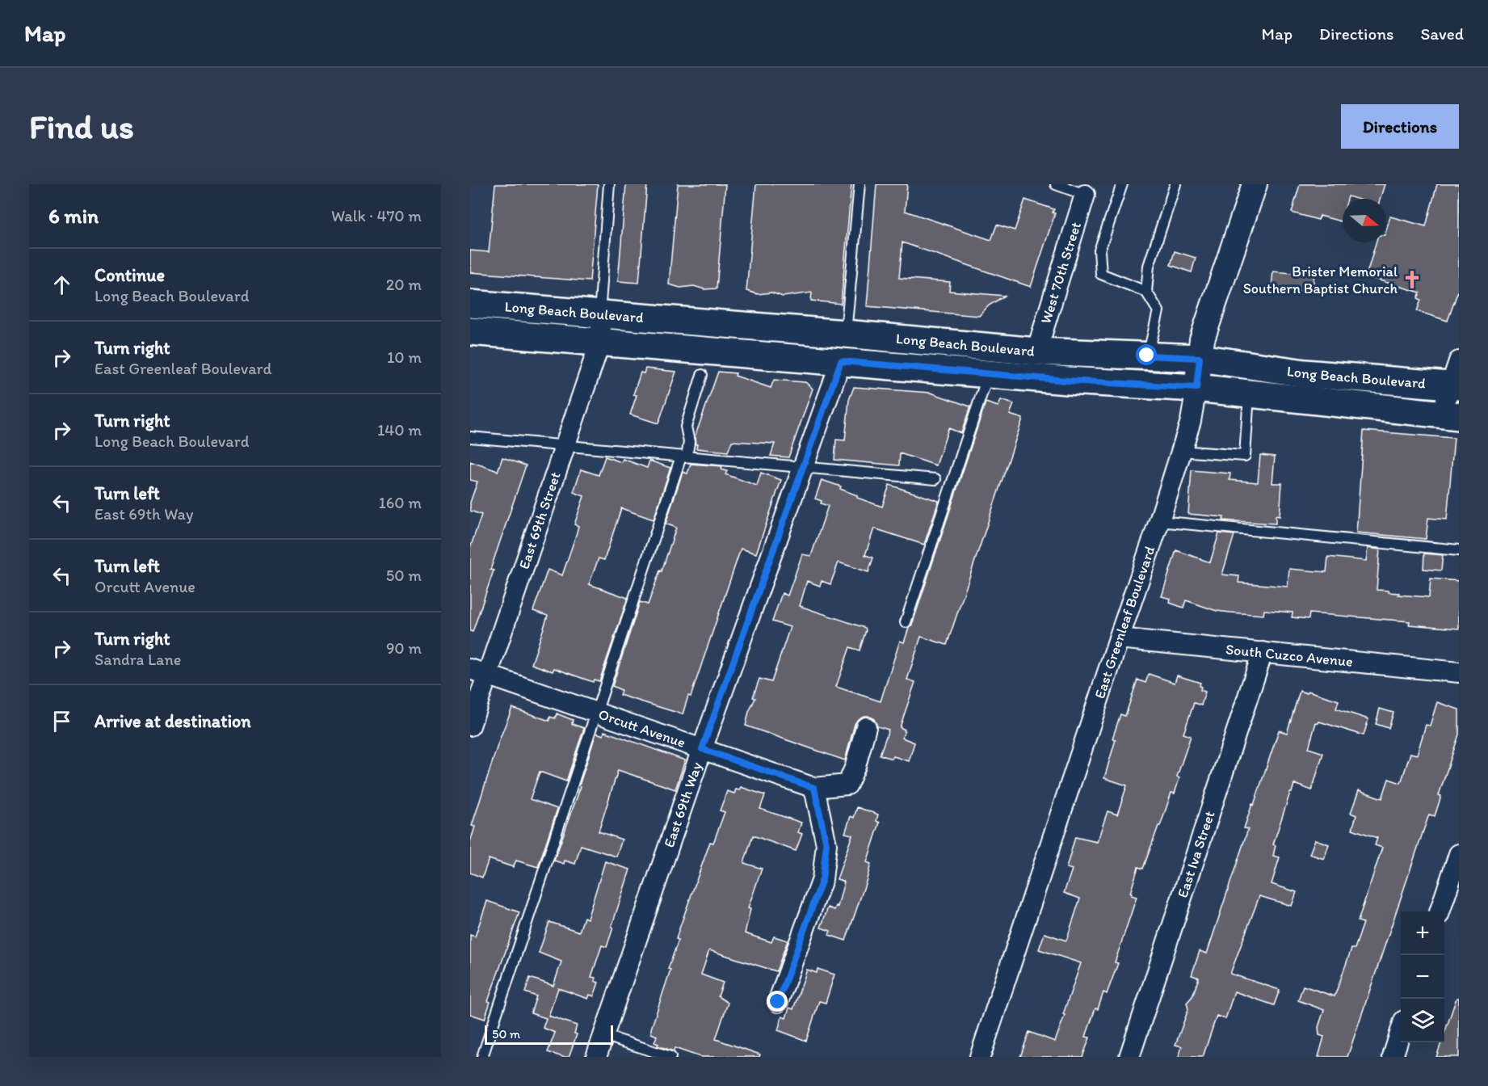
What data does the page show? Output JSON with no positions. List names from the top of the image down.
{
  "streets": {
    "main road": ["Long Beach Boulevard"],
    "street": [
      "West 70th Street",
      "East 69th Street",
      "East Greenleaf Boulevard",
      "South Cuzco Avenue",
      "Orcutt Avenue",
      "East 69th Way",
      "East Iva Street"
    ]
  },
  "crossings": [
    ["West 70th Street", "Long Beach Boulevard"],
    ["Long Beach Boulevard", "East 69th Street"],
    ["Long Beach Boulevard", "East Greenleaf Boulevard"],
    ["Long Beach Boulevard", "East 69th Way"],
    ["East 69th Street", "Orcutt Avenue"],
    ["East Greenleaf Boulevard", "South Cuzco Avenue"],
    ["South Cuzco Avenue", "East Iva Street"],
    ["Orcutt Avenue", "East 69th Way"]
  ],
  "places": {
    "church": ["Brister Memorial Southern Baptist Church"]
  },
  "scale_bar": "50 m",
  "north": "right",
  "page": {
    "header": "Map",
    "nav": ["Map", "Directions", "Saved"],
    "buttons": "Directions",
    "title": "Find us",
    "heading": ["6 min", "Walk · 470 m"],
    "list": [
      ["Continue", "Long Beach Boulevard", "20 m"],
      ["Turn right", "East Greenleaf Boulevard", "10 m"],
      ["Turn right", "Long Beach Boulevard", "140 m"],
      ["Turn left", "East 69th Way", "160 m"],
      ["Turn left", "Orcutt Avenue", "50 m"],
      ["Turn right", "Sandra Lane", "90 m"],
      "Arrive at destination"
    ],
    "map_buttons": ["+", "−"],
    "scale": "50 m"
  }
}
